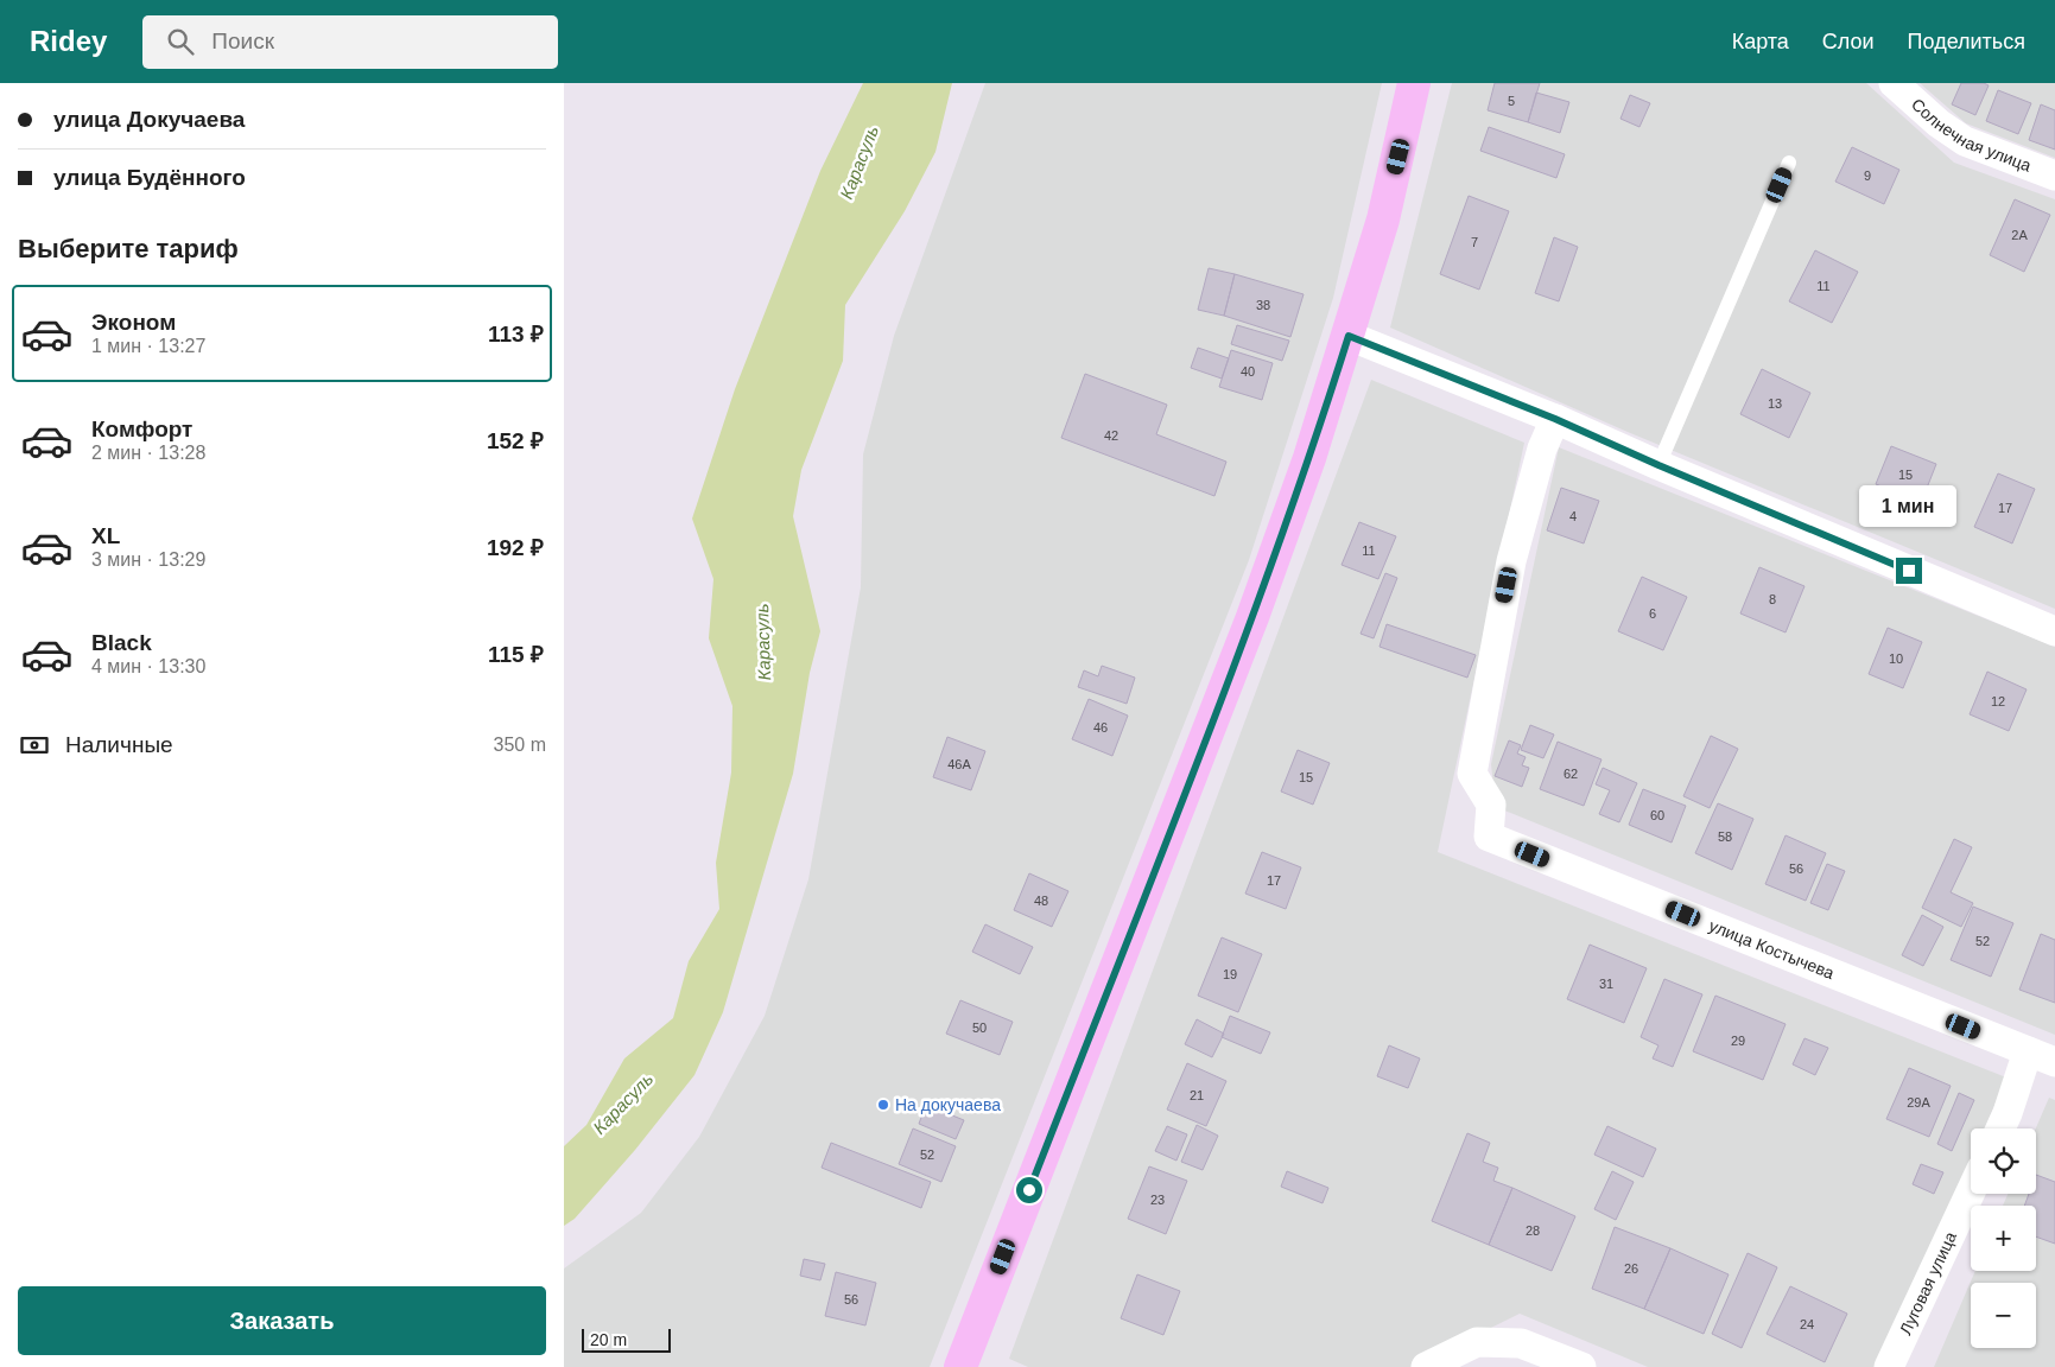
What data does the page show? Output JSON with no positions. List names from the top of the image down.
{
  "streets": {
    "street": ["Солнечная улица", "улица Костычева", "Луговая улица"]
  },
  "water": ["Карасуль"],
  "places": ["На докучаева"],
  "house_numbers": [
    "5",
    "9",
    "2А",
    "7",
    "11",
    "38",
    "40",
    "13",
    "42",
    "15",
    "17",
    "4",
    "11",
    "8",
    "6",
    "10",
    "12",
    "46",
    "46А",
    "62",
    "15",
    "60",
    "58",
    "56",
    "17",
    "48",
    "52",
    "19",
    "31",
    "50",
    "29",
    "21",
    "29А",
    "52",
    "23",
    "28",
    "26",
    "56",
    "24"
  ],
  "scale_bar": "20 m",
  "page": {
    "header": "Ridey",
    "search": "Поиск",
    "nav": ["Карта", "Слои", "Поделиться"],
    "banner": ["улица Докучаева", "улица Будённого"],
    "heading": "Выберите тариф",
    "list": [
      {
        "name": "Эконом",
        "note": "1 мин · 13:27",
        "value": "113 ₽"
      },
      {
        "name": "Комфорт",
        "note": "2 мин · 13:28",
        "value": "152 ₽"
      },
      {
        "name": "XL",
        "note": "3 мин · 13:29",
        "value": "192 ₽"
      },
      {
        "name": "Black",
        "note": "4 мин · 13:30",
        "value": "115 ₽"
      }
    ],
    "bubble": "1 мин",
    "pay": ["Наличные", "350 m"],
    "map_buttons": ["+", "−"],
    "buttons": "Заказать",
    "scale": "20 m"
  }
}
